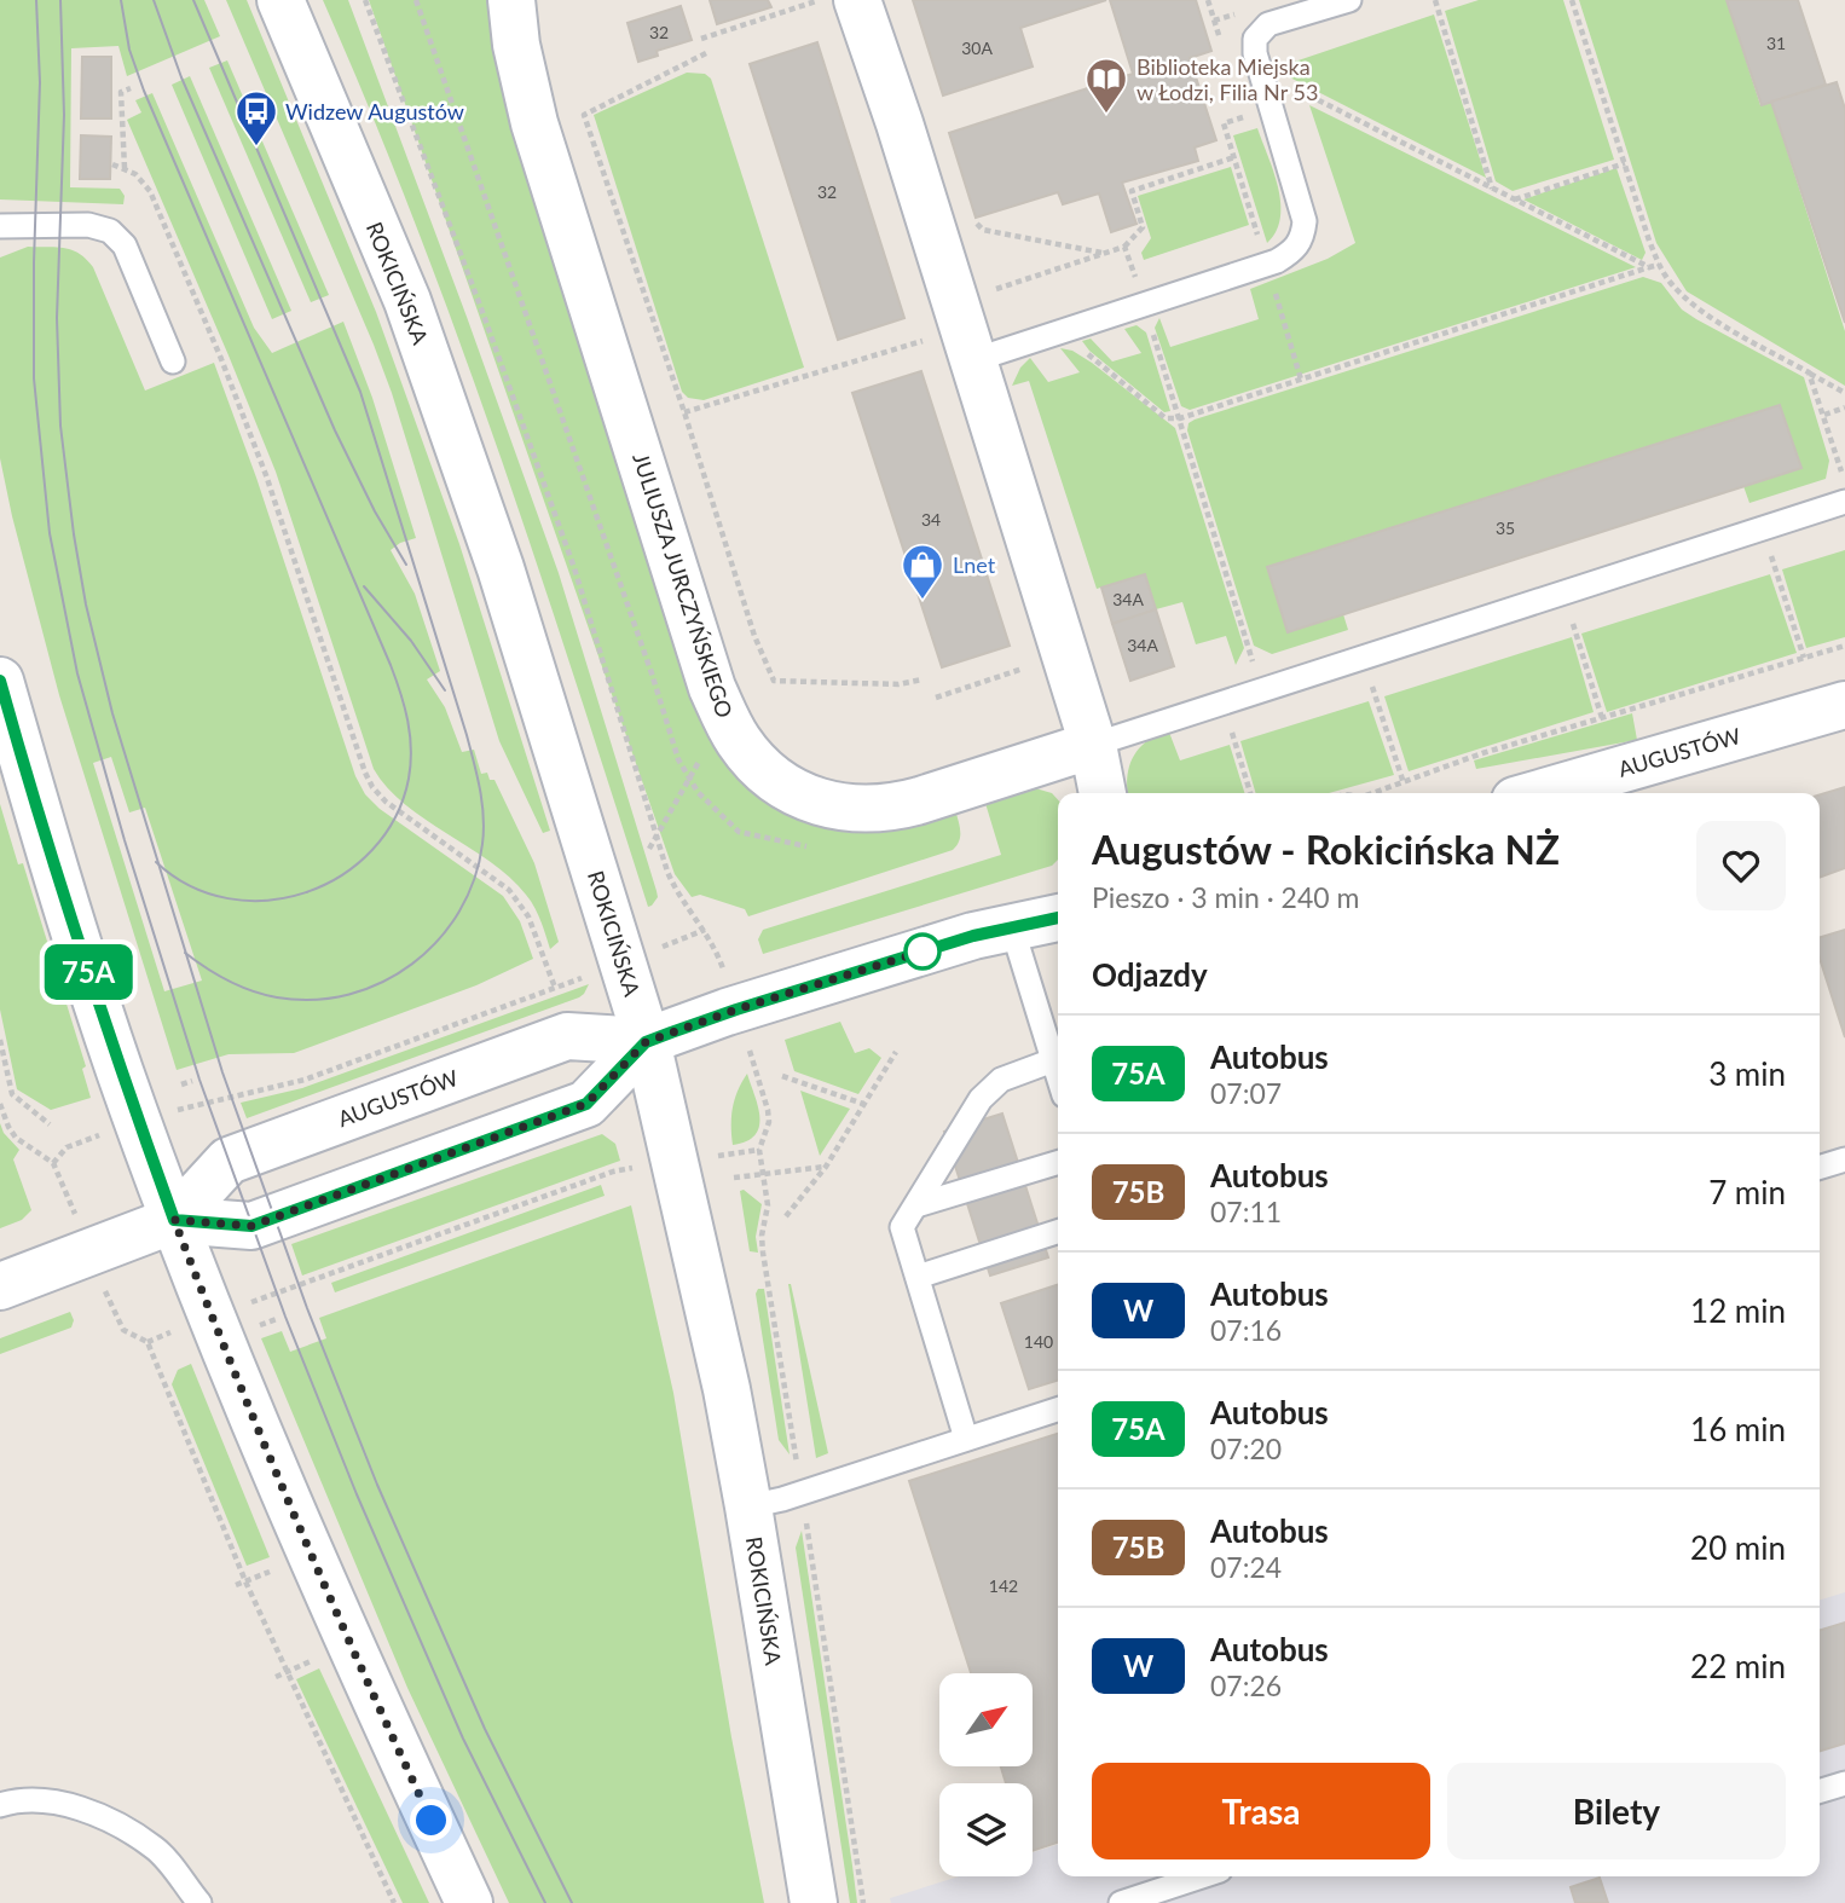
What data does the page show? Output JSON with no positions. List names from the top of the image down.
{
  "streets": {
    "street": ["ROKICIŃSKA", "JULIUSZA JURCZYŃSKIEGO", "AUGUSTÓW"]
  },
  "crossings": [
    ["ROKICIŃSKA", "AUGUSTÓW"]
  ],
  "places": {
    "library": ["Biblioteka Miejska w Łodzi, Filia Nr 53"],
    "bus stop": ["Widzew Augustów"],
    "shop": ["Lnet"]
  },
  "lines": ["bus line 75A"],
  "house_numbers": [
    "32",
    "31",
    "30A",
    "32",
    "34",
    "35",
    "34A",
    "34A",
    "140",
    "142"
  ],
  "north": "top right",
  "page": {
    "on_map": "75A",
    "heading": [
      ["Augustów - Rokicińska NŻ", "Pieszo · 3 min · 240 m"],
      "Odjazdy"
    ],
    "list": [
      {
        "mark": "75A",
        "name": "Autobus",
        "note": "07:07",
        "value": "3 min"
      },
      {
        "mark": "75B",
        "name": "Autobus",
        "note": "07:11",
        "value": "7 min"
      },
      {
        "mark": "W",
        "name": "Autobus",
        "note": "07:16",
        "value": "12 min"
      },
      {
        "mark": "75A",
        "name": "Autobus",
        "note": "07:20",
        "value": "16 min"
      },
      {
        "mark": "75B",
        "name": "Autobus",
        "note": "07:24",
        "value": "20 min"
      },
      {
        "mark": "W",
        "name": "Autobus",
        "note": "07:26",
        "value": "22 min"
      }
    ],
    "buttons": ["Trasa", "Bilety"]
  }
}
